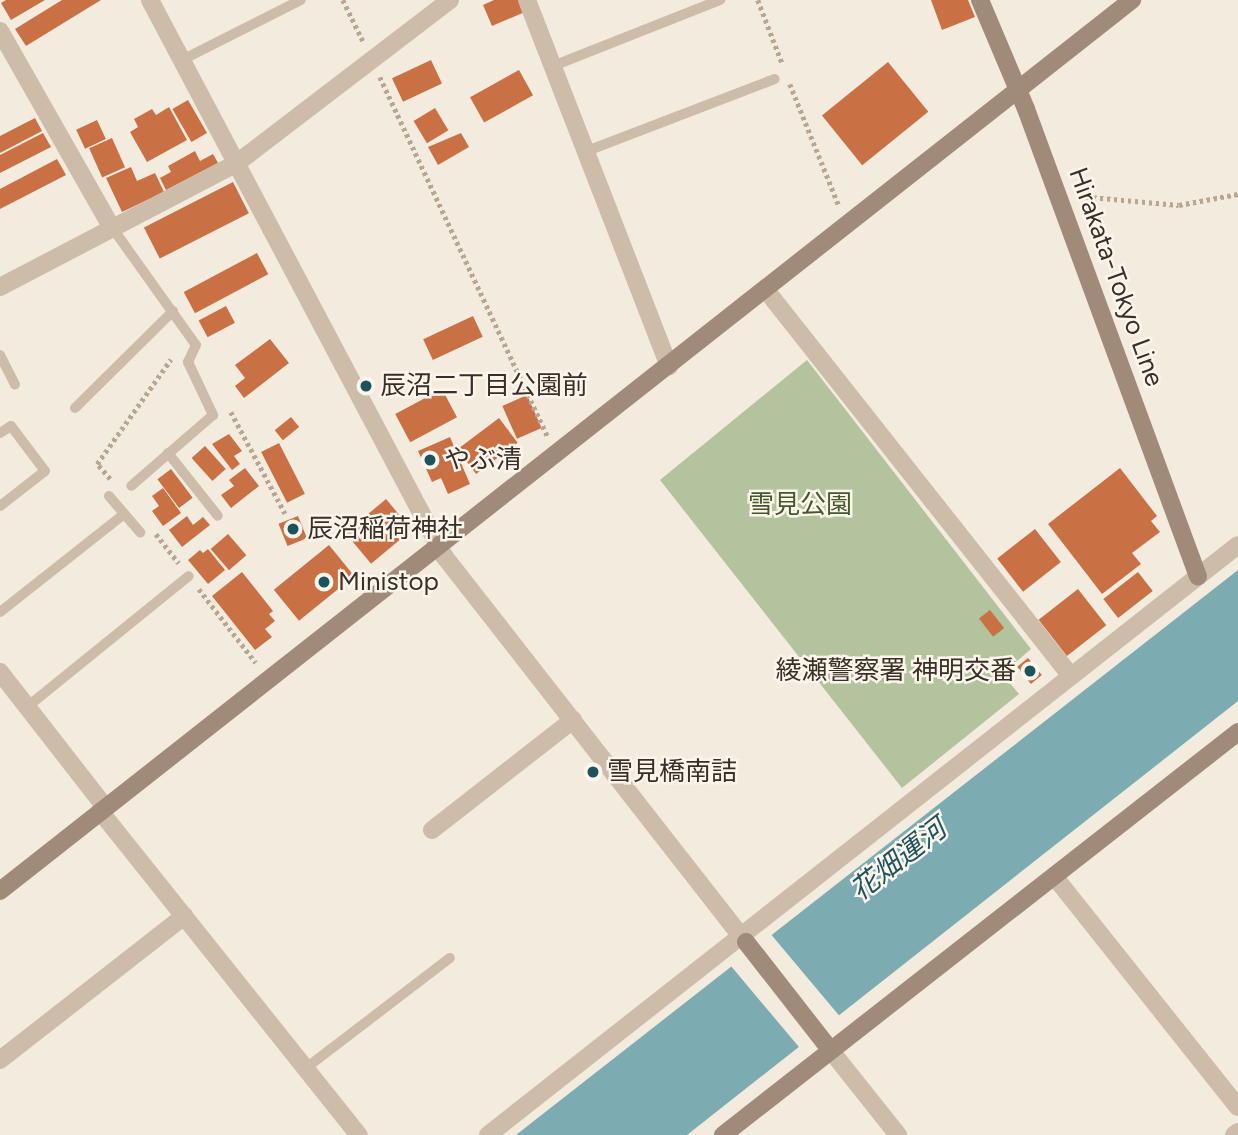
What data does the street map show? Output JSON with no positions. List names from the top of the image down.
{
  "streets": {
    "street": ["Hirakata-Tokyo Line"]
  },
  "water": ["花畑運河"],
  "parks": ["雪見公園"],
  "places": [
    "辰沼二丁目公園前",
    "やぶ清",
    "辰沼稲荷神社",
    "Ministop",
    "綾瀬警察署 神明交番",
    "雪見橋南詰"
  ]
}
